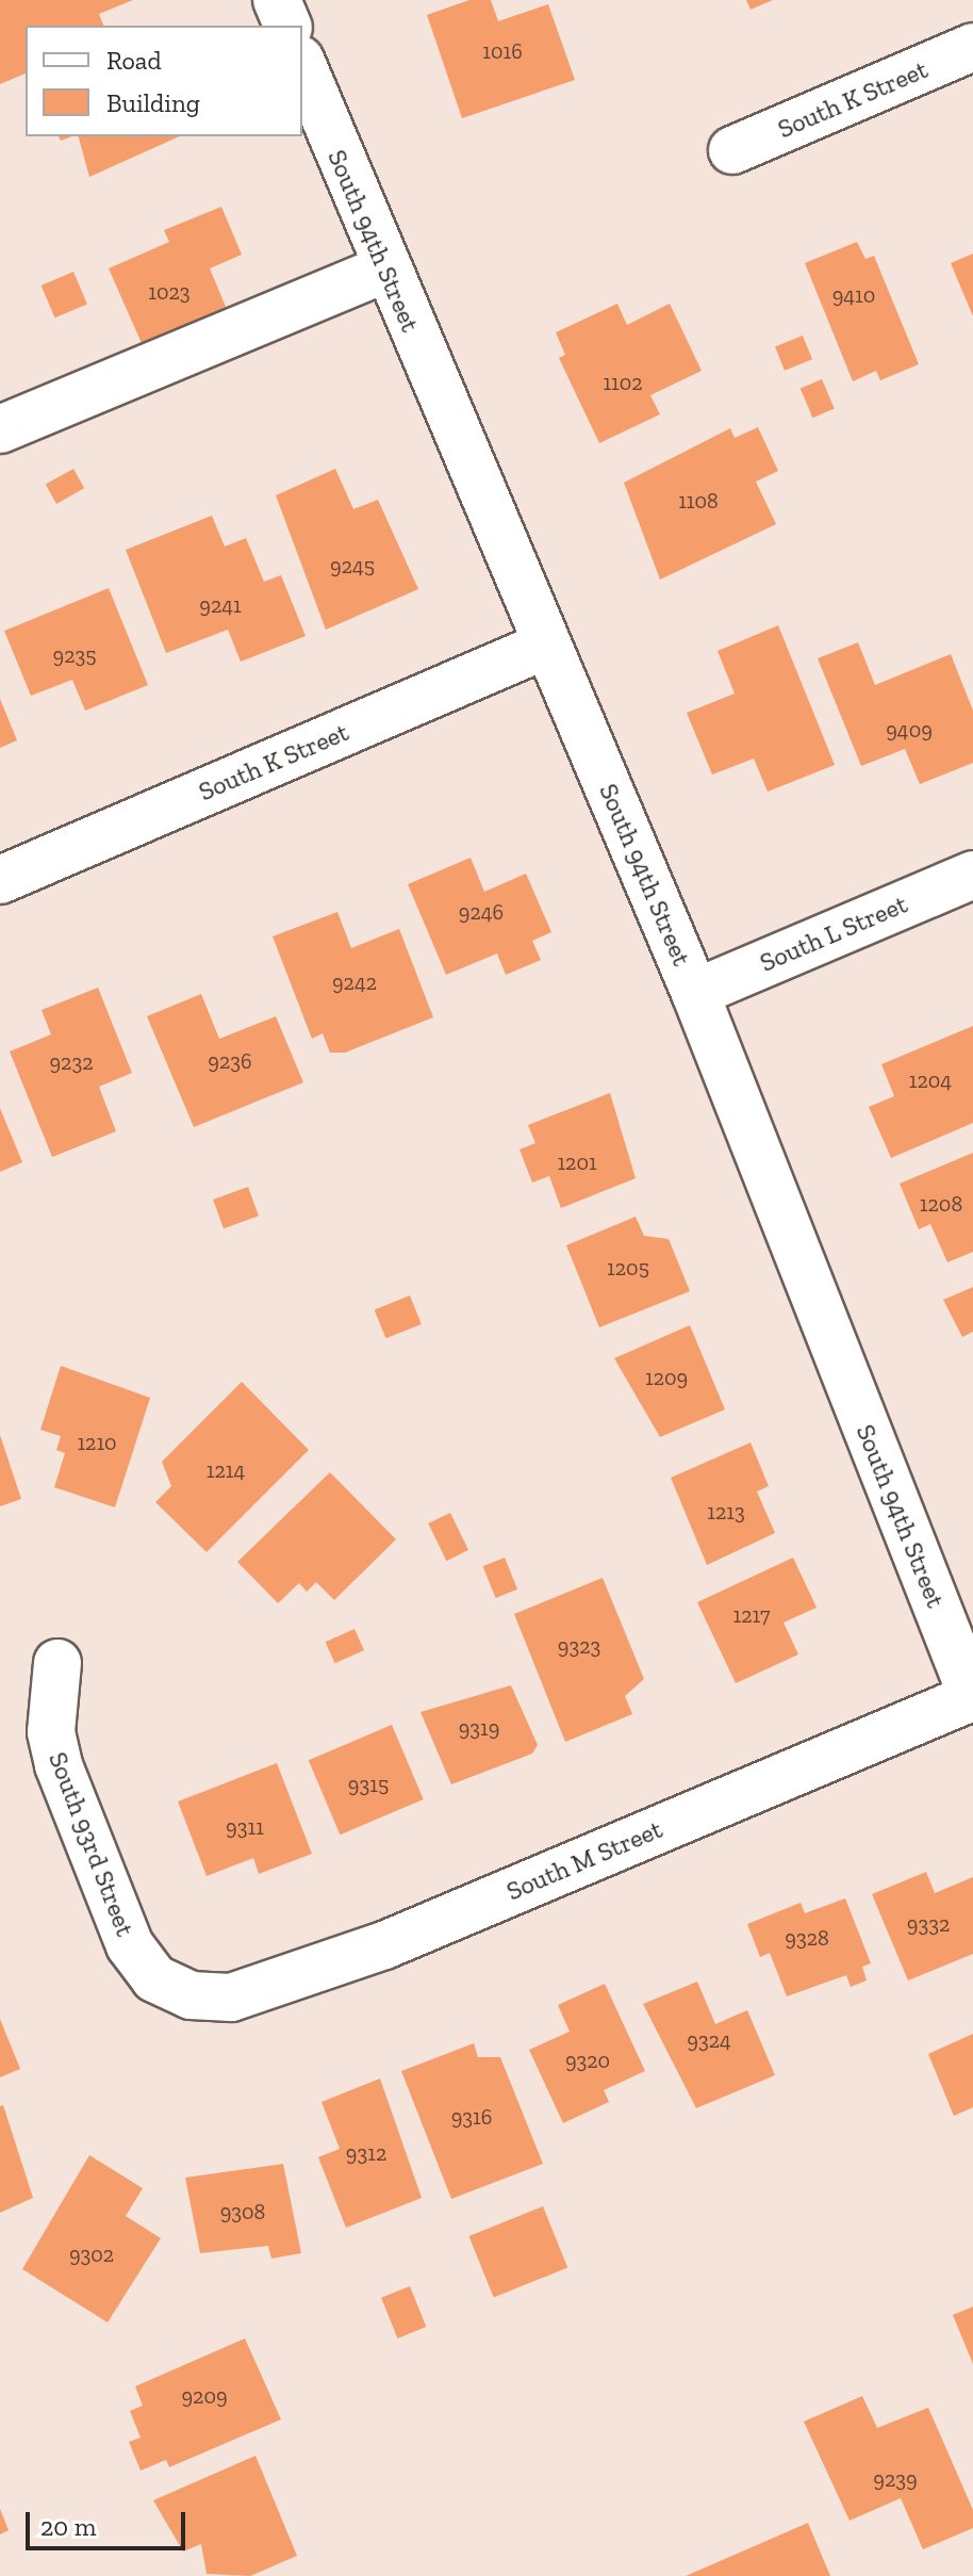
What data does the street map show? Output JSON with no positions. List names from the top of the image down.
{
  "streets": {
    "street": [
      "South K Street",
      "South 94th Street",
      "South L Street",
      "South 93rd Street",
      "South M Street"
    ]
  },
  "crossings": [
    ["South K Street", "South 94th Street"],
    ["South 94th Street", "South L Street"],
    ["South 94th Street", "South M Street"],
    ["South 93rd Street", "South M Street"]
  ],
  "house_numbers": [
    "1016",
    "1023",
    "9410",
    "1102",
    "1108",
    "9245",
    "9241",
    "9235",
    "9409",
    "9246",
    "9242",
    "9236",
    "9232",
    "1204",
    "1201",
    "1208",
    "1205",
    "1209",
    "1210",
    "1214",
    "1213",
    "1217",
    "9323",
    "9319",
    "9315",
    "9311",
    "9332",
    "9328",
    "9324",
    "9320",
    "9316",
    "9312",
    "9308",
    "9302",
    "9209",
    "9239"
  ],
  "legend": ["Road", "Building"],
  "scale_bar": "20 m"
}
